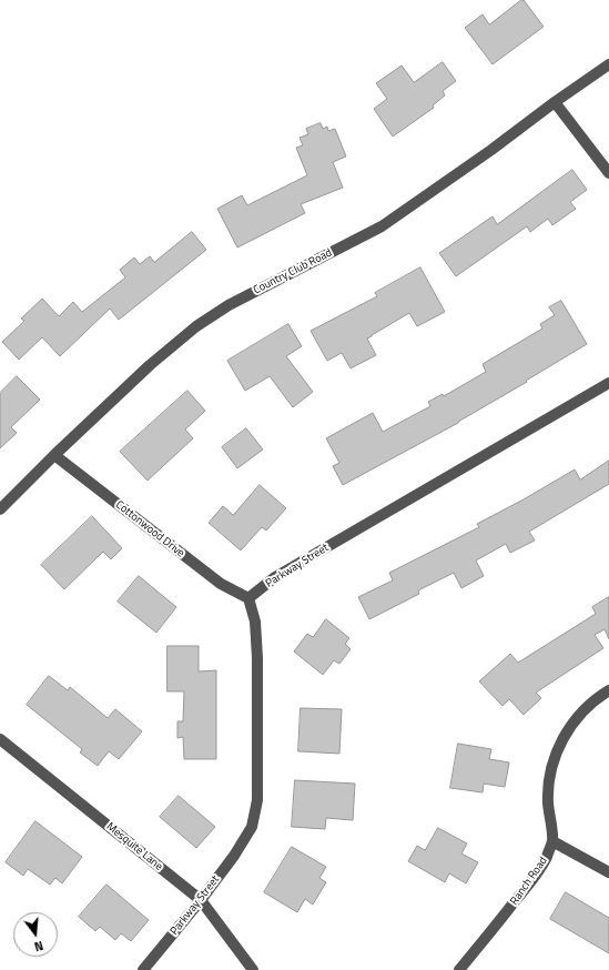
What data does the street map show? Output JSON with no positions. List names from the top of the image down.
{
  "streets": {
    "street": [
      "Country Club Road",
      "Cottonwood Drive",
      "Parkway Street",
      "Mesquite Lane",
      "Ranch Road"
    ]
  },
  "crossings": [
    ["Country Club Road", "Cottonwood Drive"],
    ["Cottonwood Drive", "Parkway Street"],
    ["Parkway Street", "Mesquite Lane"]
  ],
  "north": "bottom"
}
